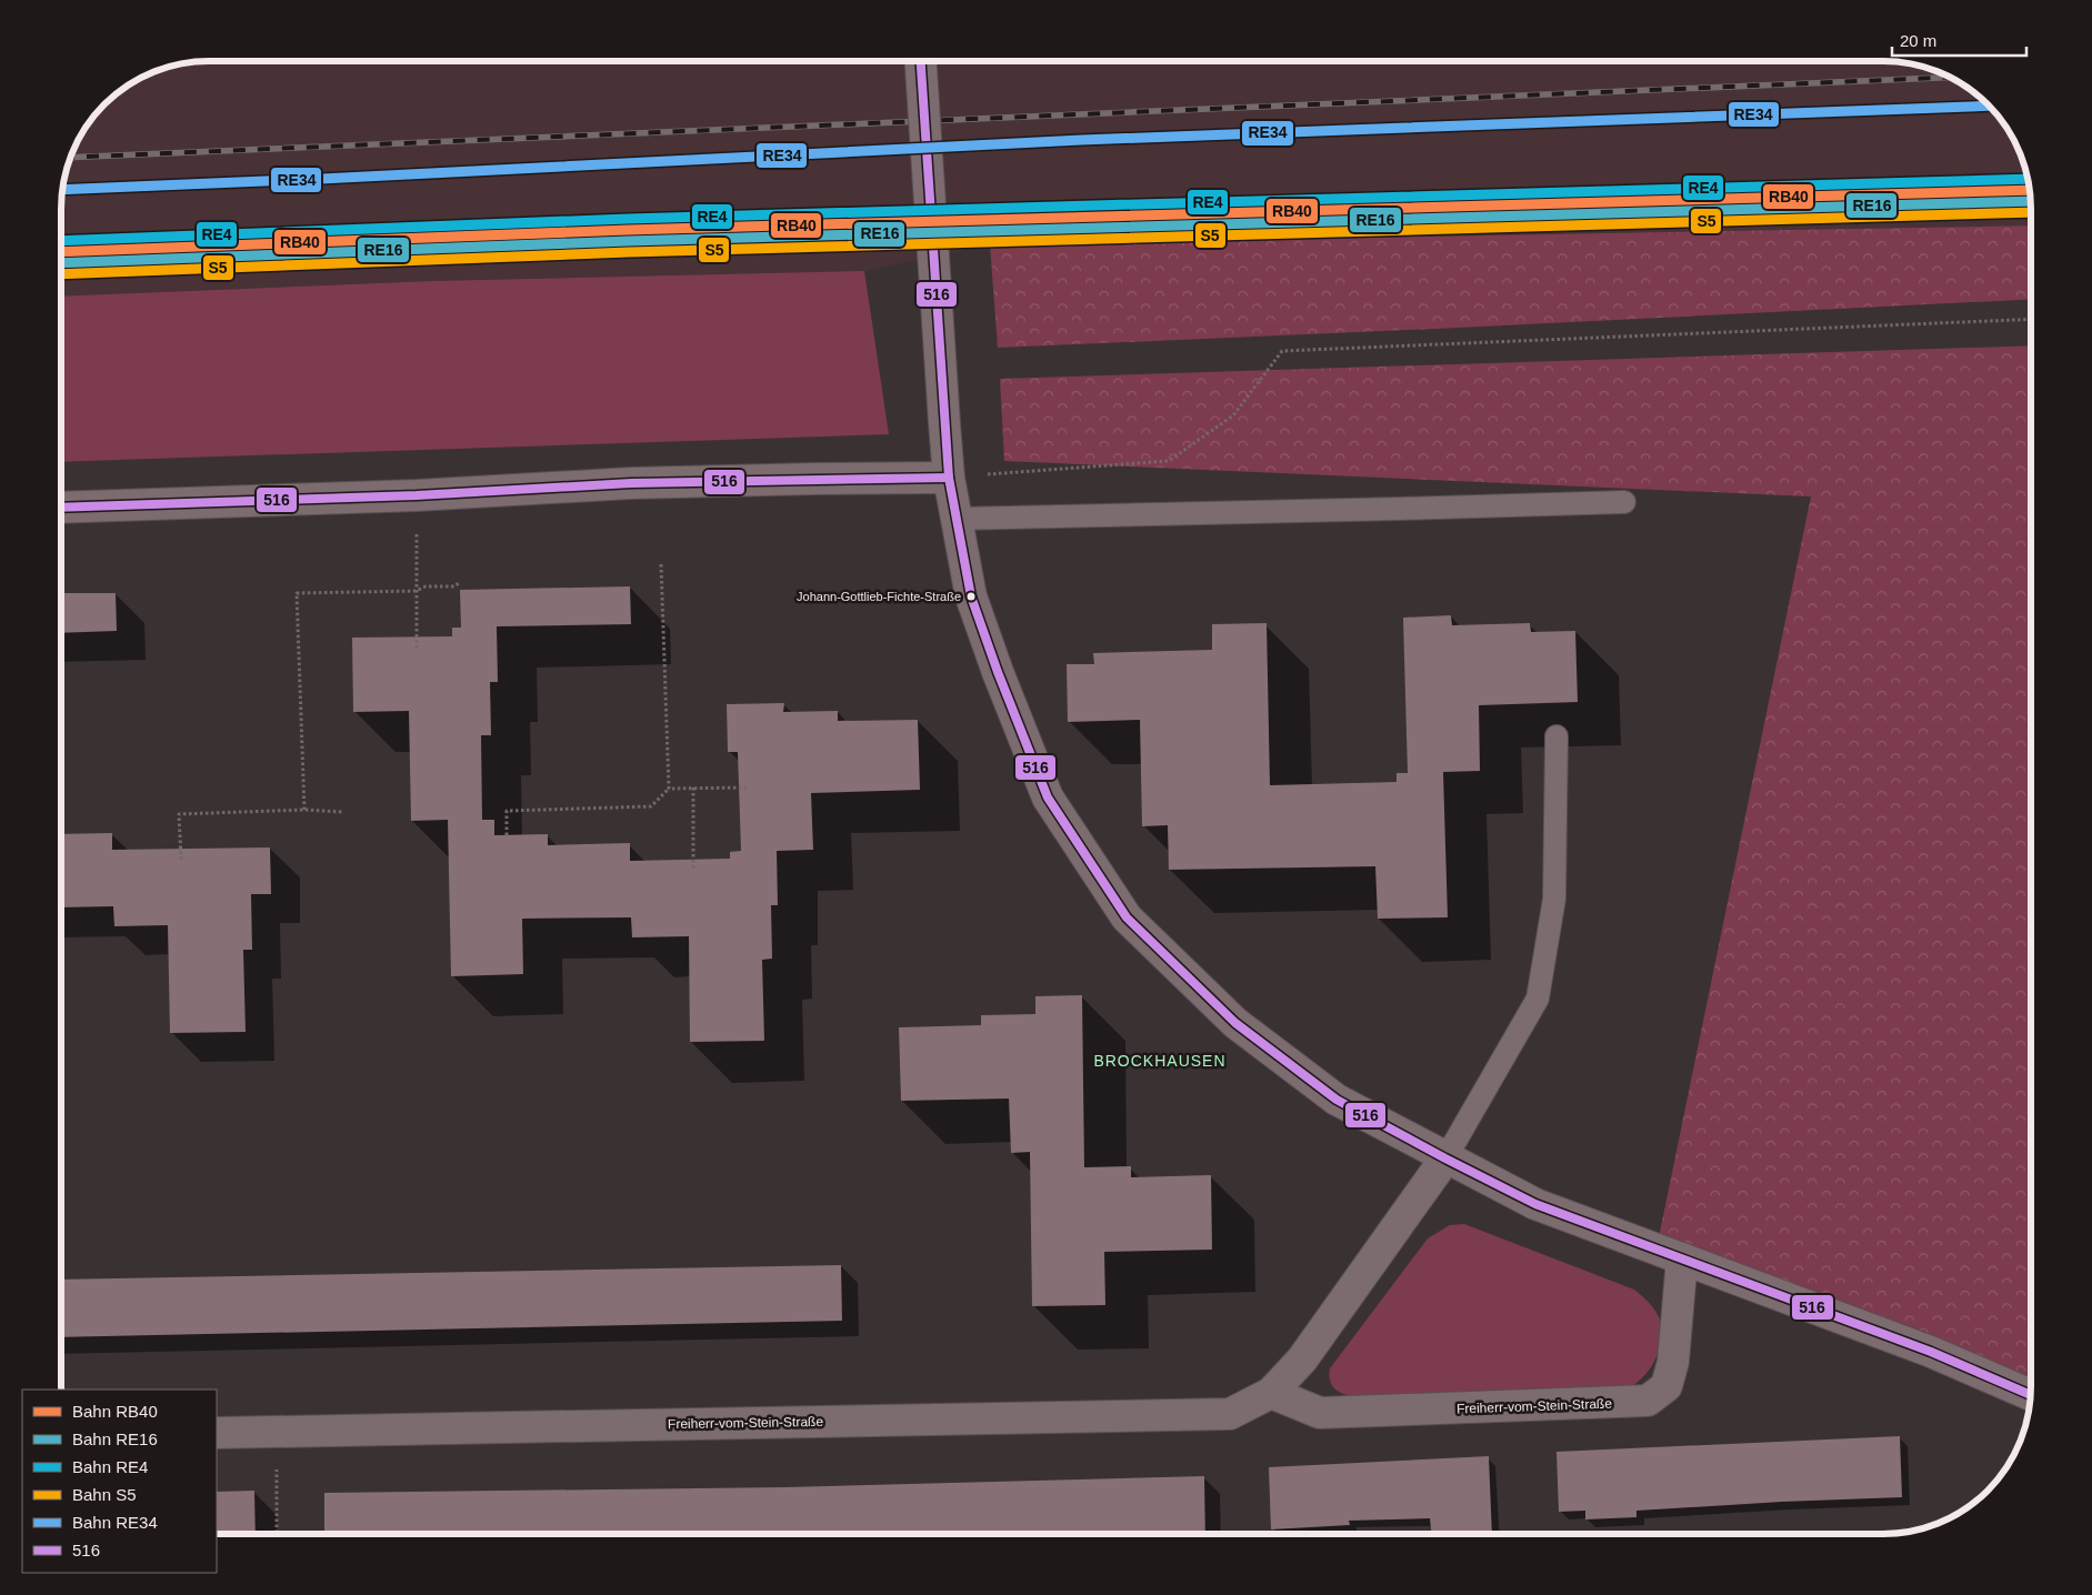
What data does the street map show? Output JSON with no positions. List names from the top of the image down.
{
  "streets": {
    "street": ["Freiherr-vom-Stein-Straße"]
  },
  "districts": ["BROCKHAUSEN"],
  "places": ["Johann-Gottlieb-Fichte-Straße"],
  "lines": [
    "transit line 516",
    "rail line RE34",
    "rail line RE4",
    "rail line RB40",
    "rail line RE16",
    "rail line S5"
  ],
  "legend": [
    "Bahn RB40",
    "Bahn RE16",
    "Bahn RE4",
    "Bahn S5",
    "Bahn RE34",
    "516"
  ],
  "scale_bar": "20 m"
}
